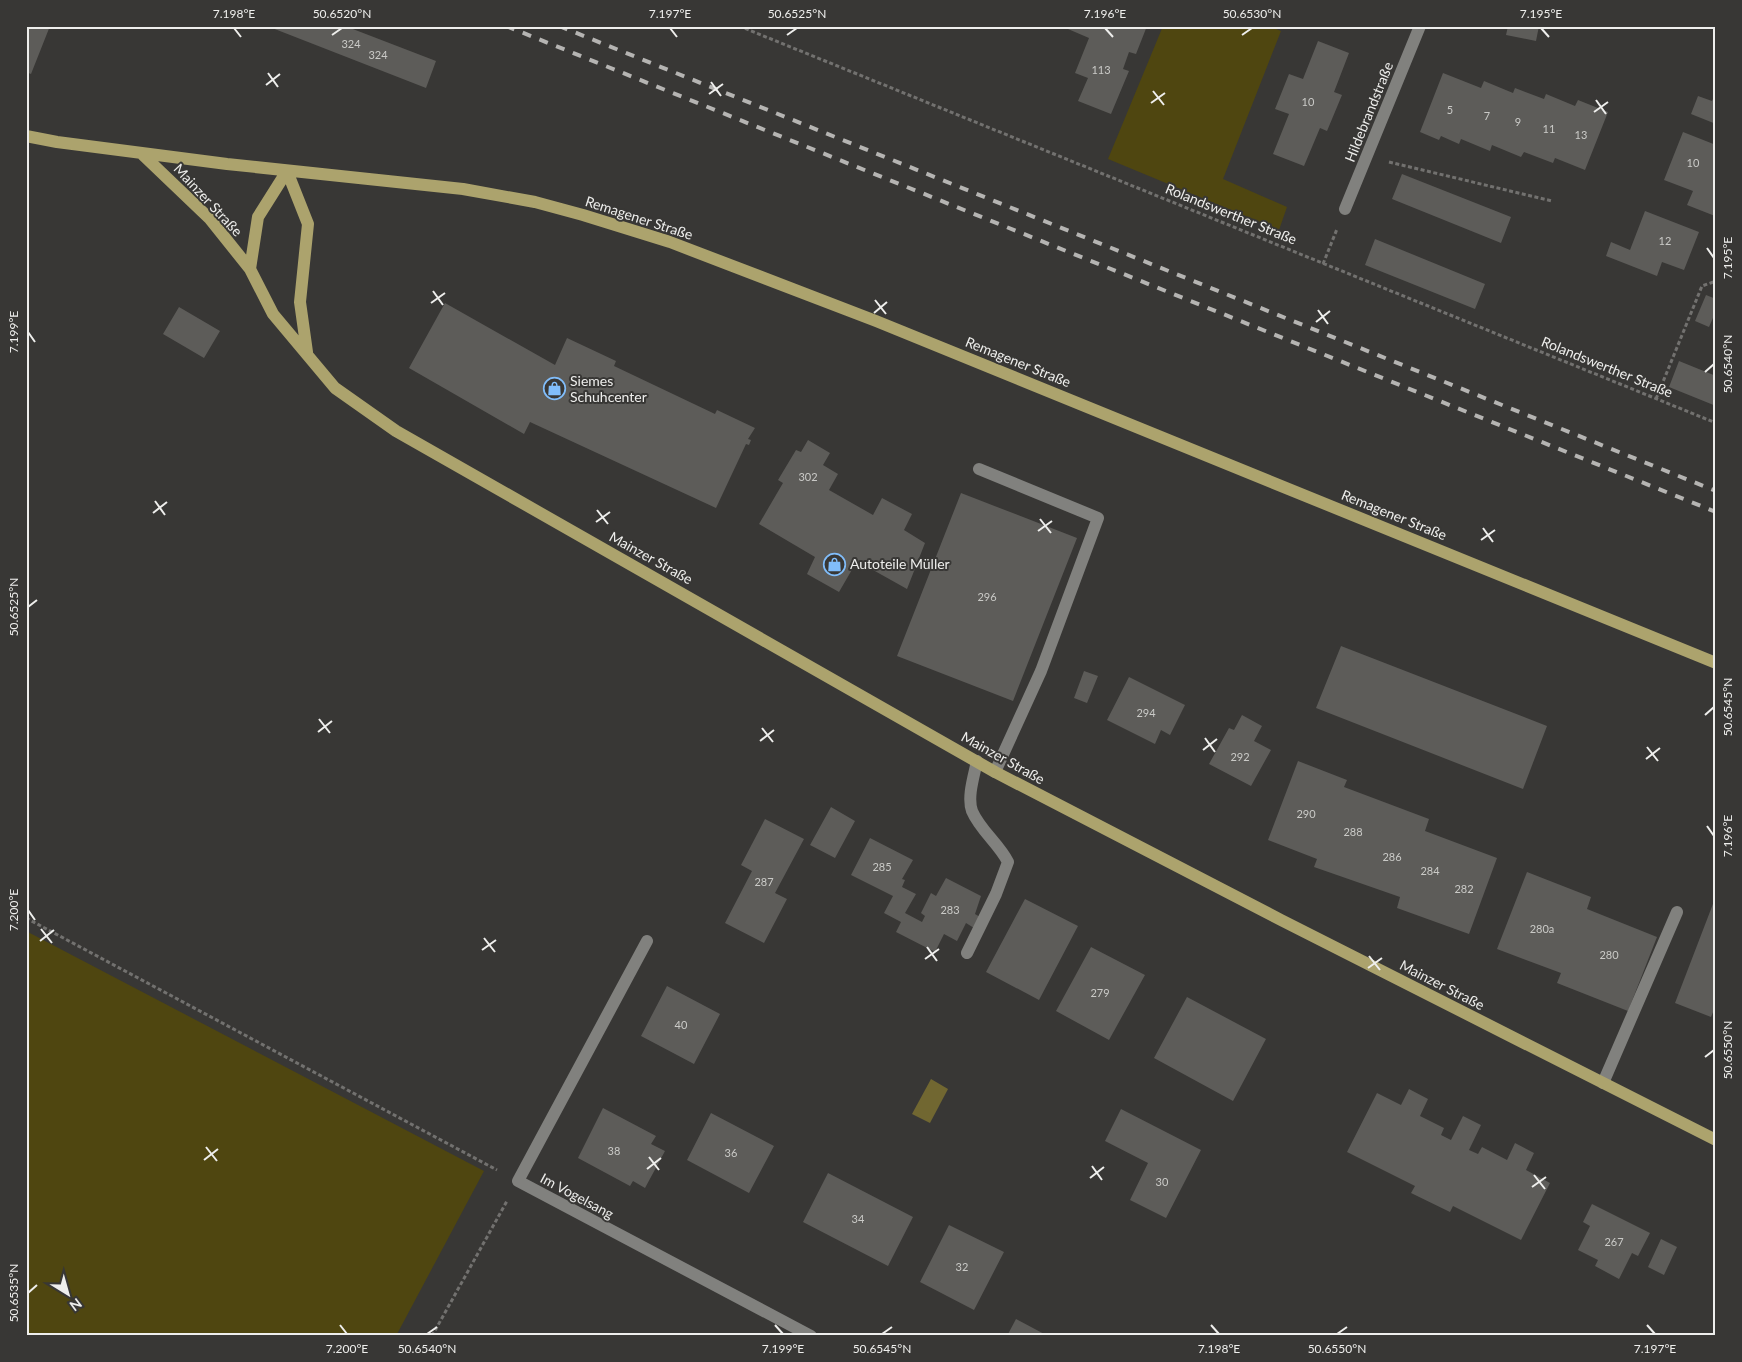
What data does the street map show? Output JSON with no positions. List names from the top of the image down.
{
  "streets": {
    "main road": ["Mainzer Straße", "Remagener Straße"],
    "street": ["Hildebrandstraße", "Im Vogelsang"],
    "path": ["Rolandswerther Straße"]
  },
  "crossings": [
    ["Mainzer Straße", "Remagener Straße"]
  ],
  "places": {
    "shop": ["Siemes Schuhcenter", "Autoteile Müller"]
  },
  "house_numbers": [
    "324",
    "324",
    "113",
    "10",
    "5",
    "7",
    "9",
    "11",
    "13",
    "10",
    "12",
    "302",
    "296",
    "294",
    "292",
    "290",
    "288",
    "286",
    "285",
    "284",
    "287",
    "282",
    "283",
    "280a",
    "280",
    "279",
    "40",
    "38",
    "36",
    "30",
    "34",
    "267",
    "32"
  ],
  "north": "bottom right",
  "coordinates": [
    "7.198°E",
    "50.6520°N",
    "7.197°E",
    "50.6525°N",
    "7.196°E",
    "50.6530°N",
    "7.195°E",
    "7.199°E",
    "50.6540°N",
    "50.6545°N",
    "7.200°E",
    "50.6550°N",
    "50.6535°N"
  ]
}
